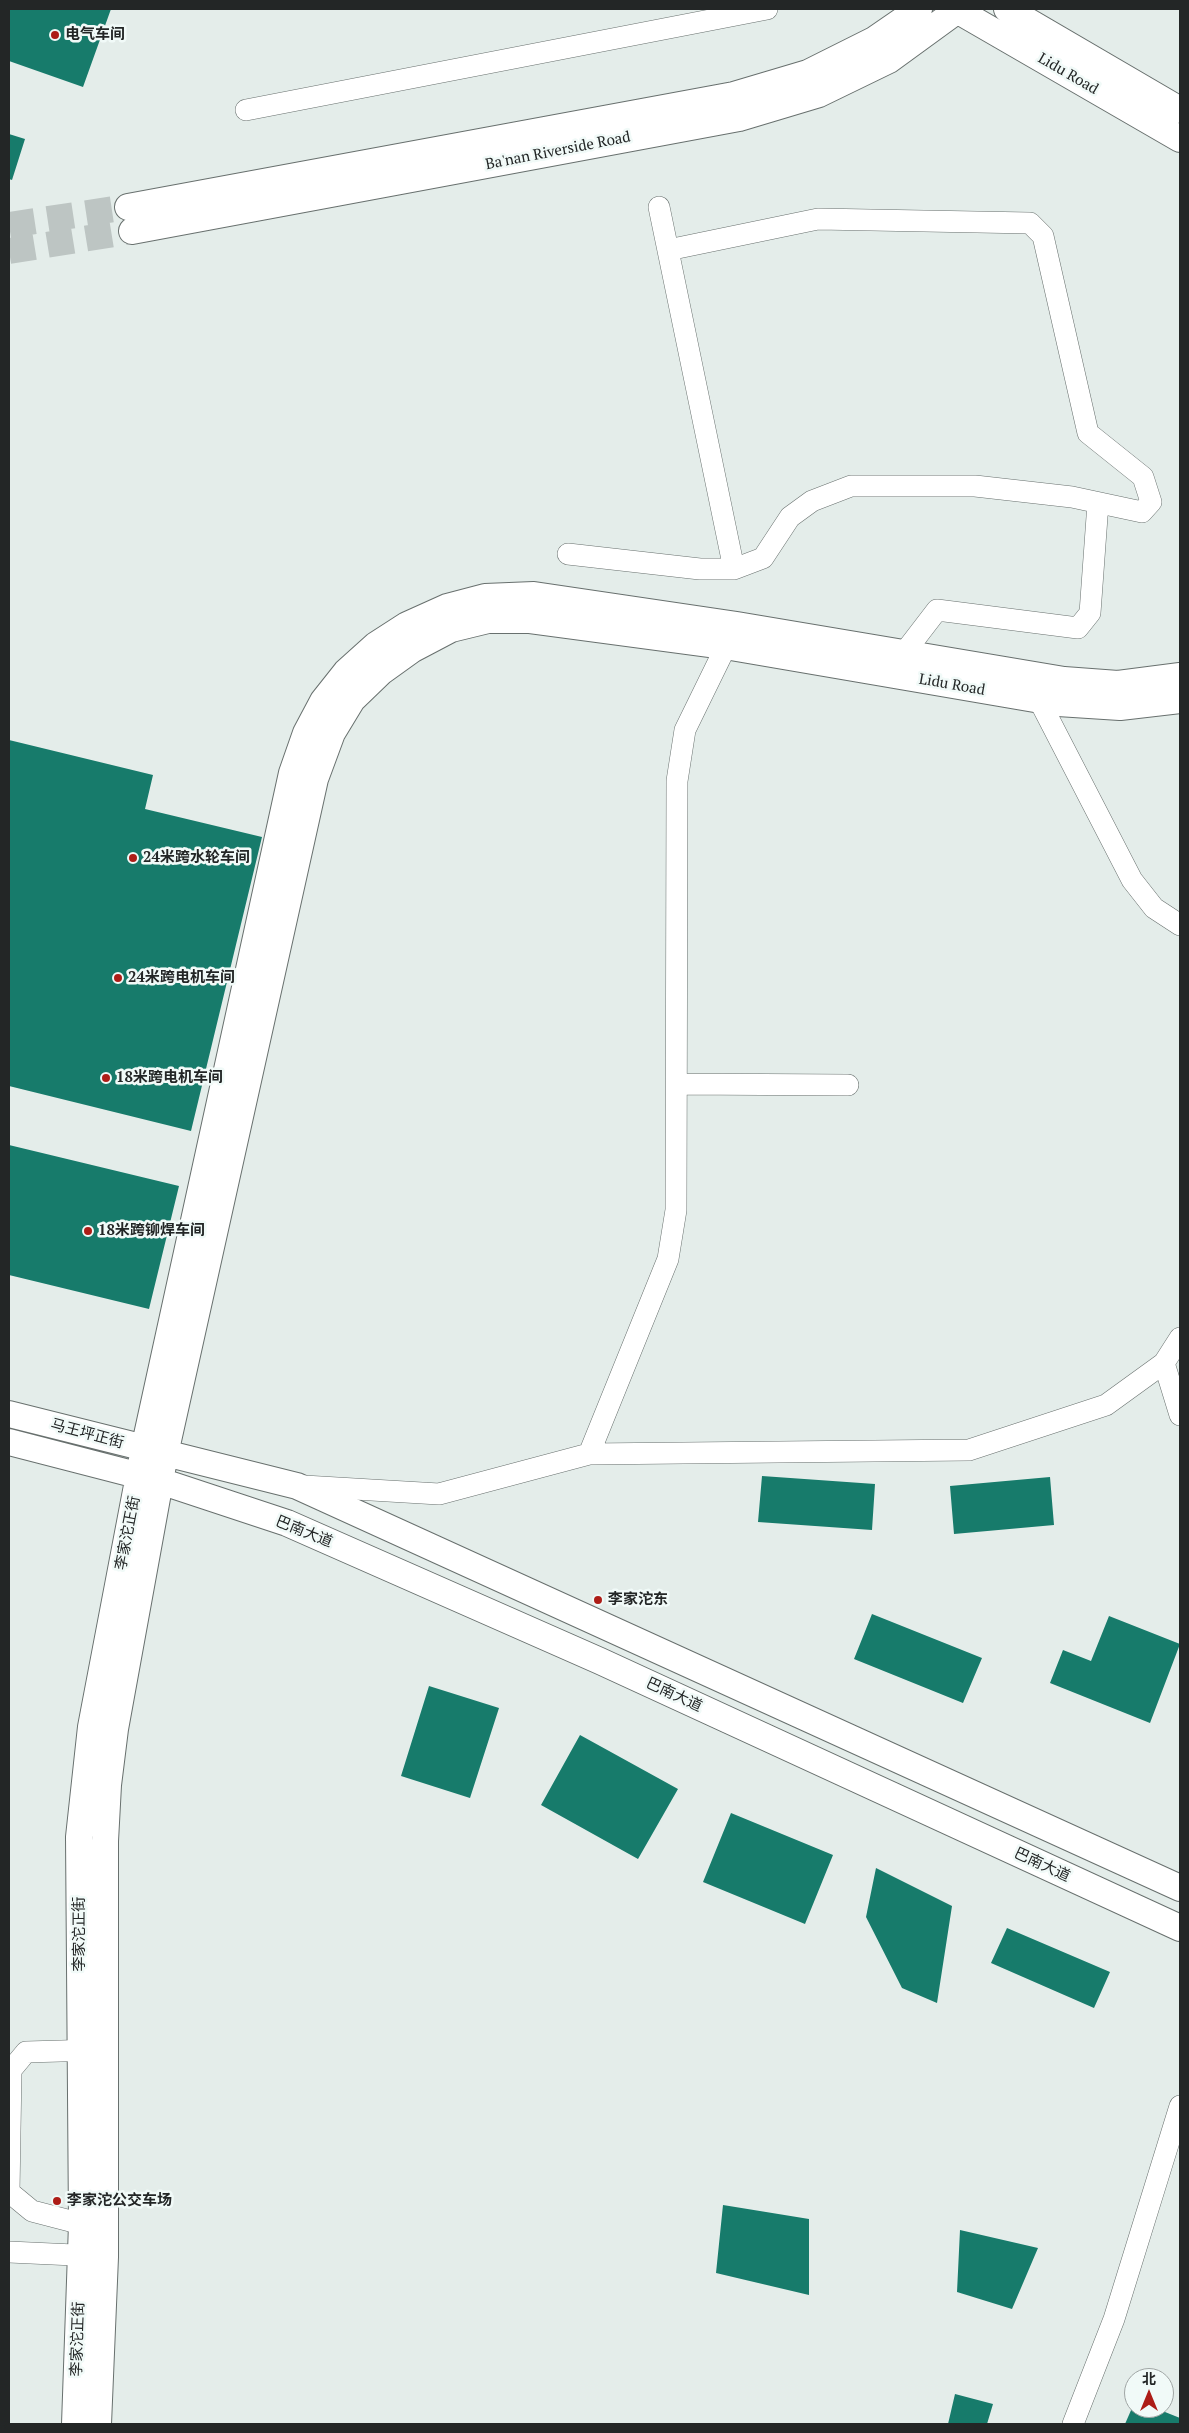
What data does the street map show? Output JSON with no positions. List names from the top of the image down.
{
  "streets": {
    "main road": [
      "Lidu Road",
      "Ba'nan Riverside Road",
      "马王坪正街",
      "巴南大道",
      "李家沱正街"
    ]
  },
  "crossings": [
    ["Lidu Road", "Ba'nan Riverside Road"],
    ["Lidu Road", "李家沱正街"],
    ["马王坪正街", "巴南大道"],
    ["马王坪正街", "李家沱正街"],
    ["巴南大道", "李家沱正街"]
  ],
  "places": [
    "电气车间",
    "24米跨水轮车间",
    "24米跨电机车间",
    "18米跨电机车间",
    "18米跨铆焊车间",
    "李家沱东",
    "李家沱公交车场"
  ],
  "north": "top"
}
